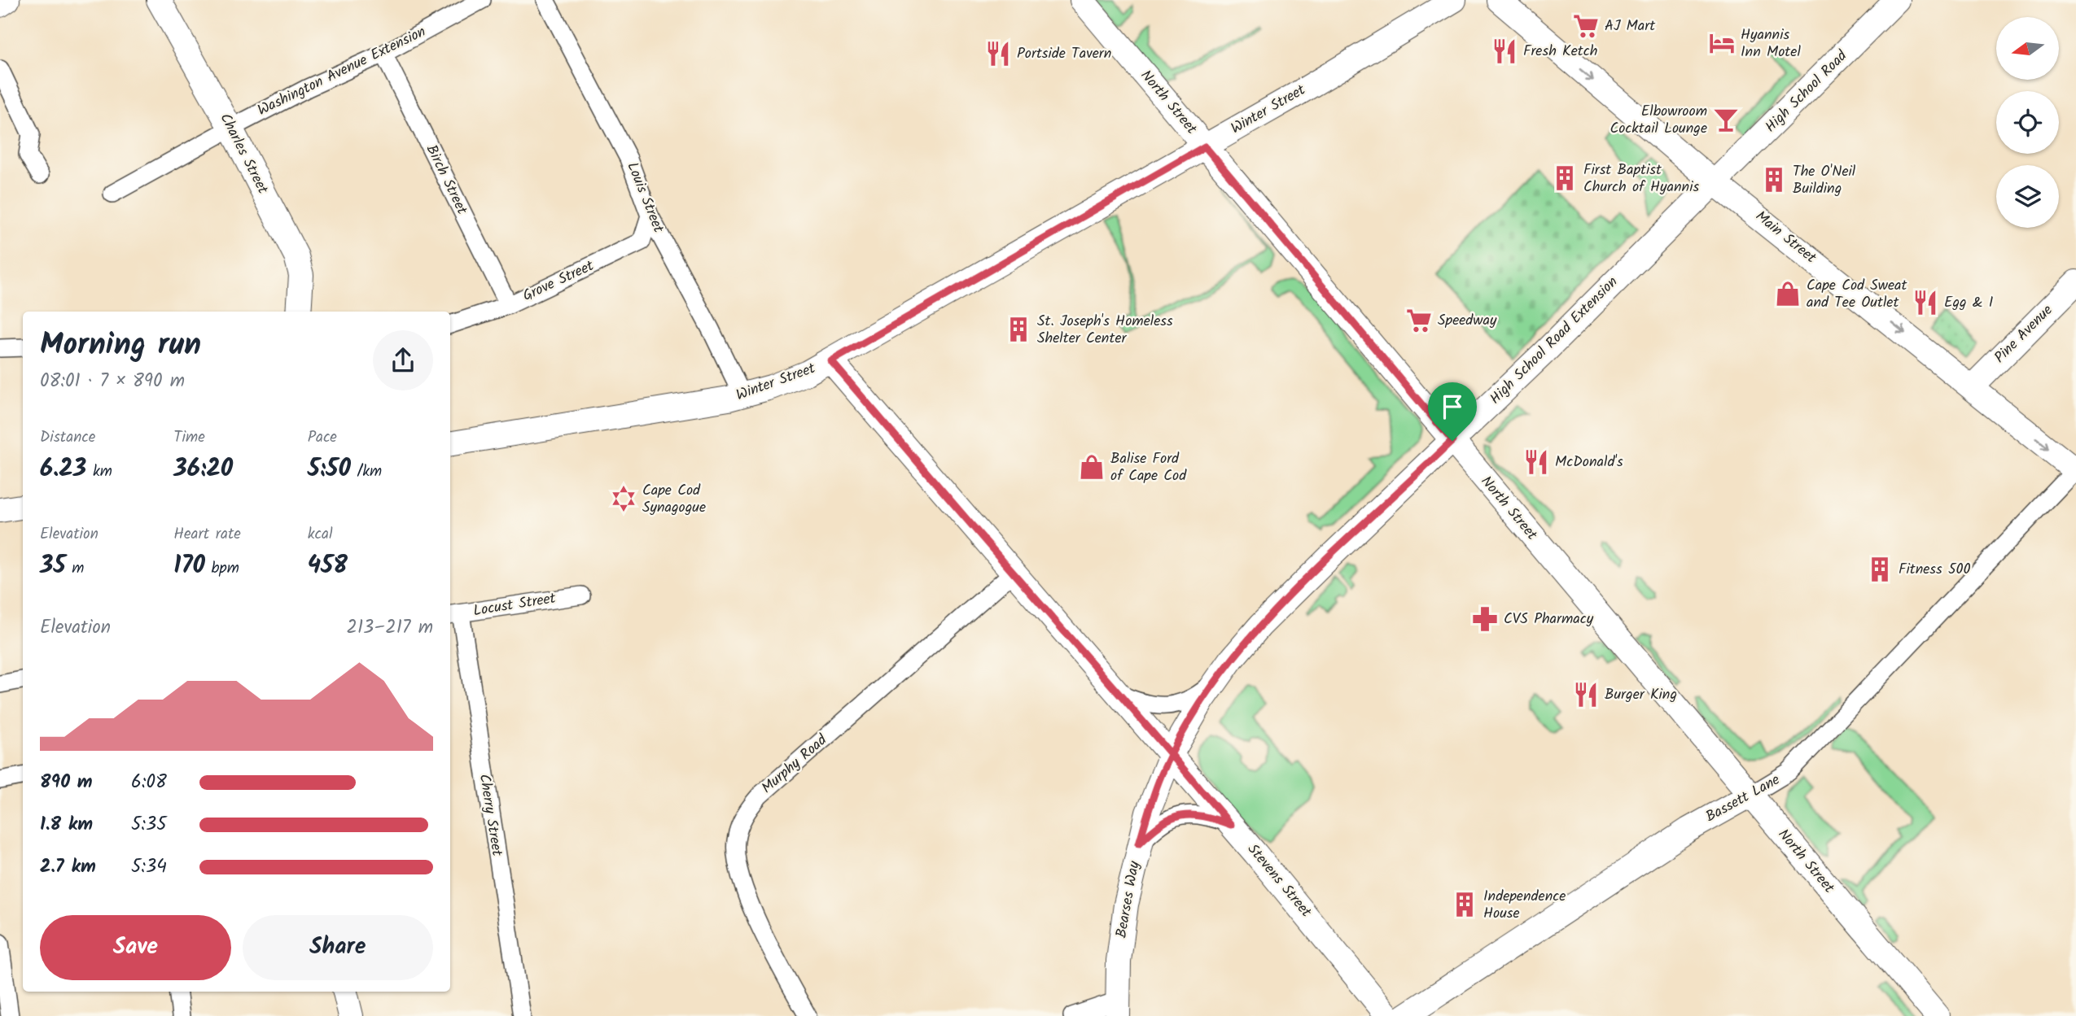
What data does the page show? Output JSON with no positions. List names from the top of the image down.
{
  "streets": {
    "street": [
      "Washington Avenue Extension",
      "High School Road",
      "North Street",
      "Winter Street",
      "Charles Street",
      "Birch Street",
      "Louis Street",
      "Main Street",
      "Grove Street",
      "Pine Avenue",
      "High School Road Extension",
      "Locust Street",
      "Murphy Road",
      "Bassett Lane",
      "Cherry Street",
      "Stevens Street",
      "Bearses Way"
    ]
  },
  "crossings": [
    ["Washington Avenue Extension", "Charles Street"],
    ["Washington Avenue Extension", "Birch Street"],
    ["High School Road", "Main Street"],
    ["High School Road", "High School Road Extension"],
    ["North Street", "Winter Street"],
    ["North Street", "High School Road Extension"],
    ["North Street", "Bassett Lane"],
    ["Winter Street", "Louis Street"],
    ["Winter Street", "Stevens Street"],
    ["Birch Street", "Grove Street"],
    ["Louis Street", "Grove Street"],
    ["Main Street", "Pine Avenue"],
    ["Main Street", "High School Road Extension"],
    ["Main Street", "Bassett Lane"],
    ["High School Road Extension", "Stevens Street"],
    ["High School Road Extension", "Bearses Way"],
    ["Locust Street", "Cherry Street"],
    ["Murphy Road", "Stevens Street"],
    ["Stevens Street", "Bearses Way"]
  ],
  "one_way": ["Main Street"],
  "places": {
    "supermarket": ["AJ Mart", "Speedway"],
    "hotel": ["Hyannis Inn Motel"],
    "restaurant": [
      "Fresh Ketch",
      "Portside Tavern",
      "Egg & I",
      "McDonald's",
      "Burger King"
    ],
    "bar": ["Elbowroom Cocktail Lounge"],
    "building": [
      "First Baptist Church of Hyannis",
      "The O'Neil Building",
      "St. Joseph's Homeless Shelter Center",
      "Fitness 500",
      "Independence House"
    ],
    "shop": ["Cape Cod Sweat and Tee Outlet", "Balise Ford of Cape Cod"],
    "synagogue": ["Cape Cod Synagogue"],
    "pharmacy": ["CVS Pharmacy"]
  },
  "north": "left",
  "page": {
    "heading": ["Morning run", "08:01 · 7 × 890 m"],
    "stats": [
      ["Distance", "6.23 km"],
      ["Time", "36:20"],
      ["Pace", "5:50 /km"],
      ["Elevation", "35 m"],
      ["Heart rate", "170 bpm"],
      ["kcal", "458"]
    ],
    "chart": ["Elevation", "213–217 m"],
    "list": [
      {
        "name": "890 m",
        "note": "6:08"
      },
      {
        "name": "1.8 km",
        "note": "5:35"
      },
      {
        "name": "2.7 km",
        "note": "5:34"
      }
    ],
    "buttons": ["Save", "Share"]
  }
}
